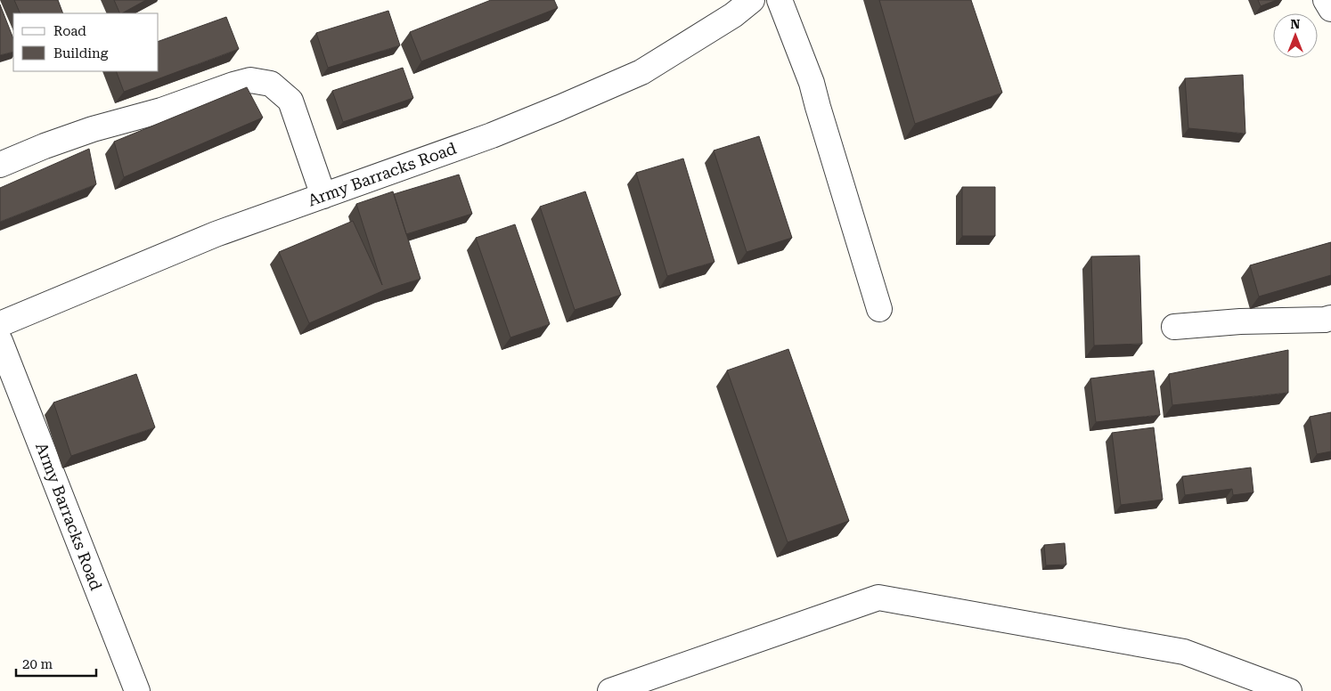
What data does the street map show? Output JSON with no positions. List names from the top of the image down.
{
  "streets": {
    "street": ["Army Barracks Road"]
  },
  "legend": ["Road", "Building"],
  "scale_bar": "20 m",
  "north": "top"
}
